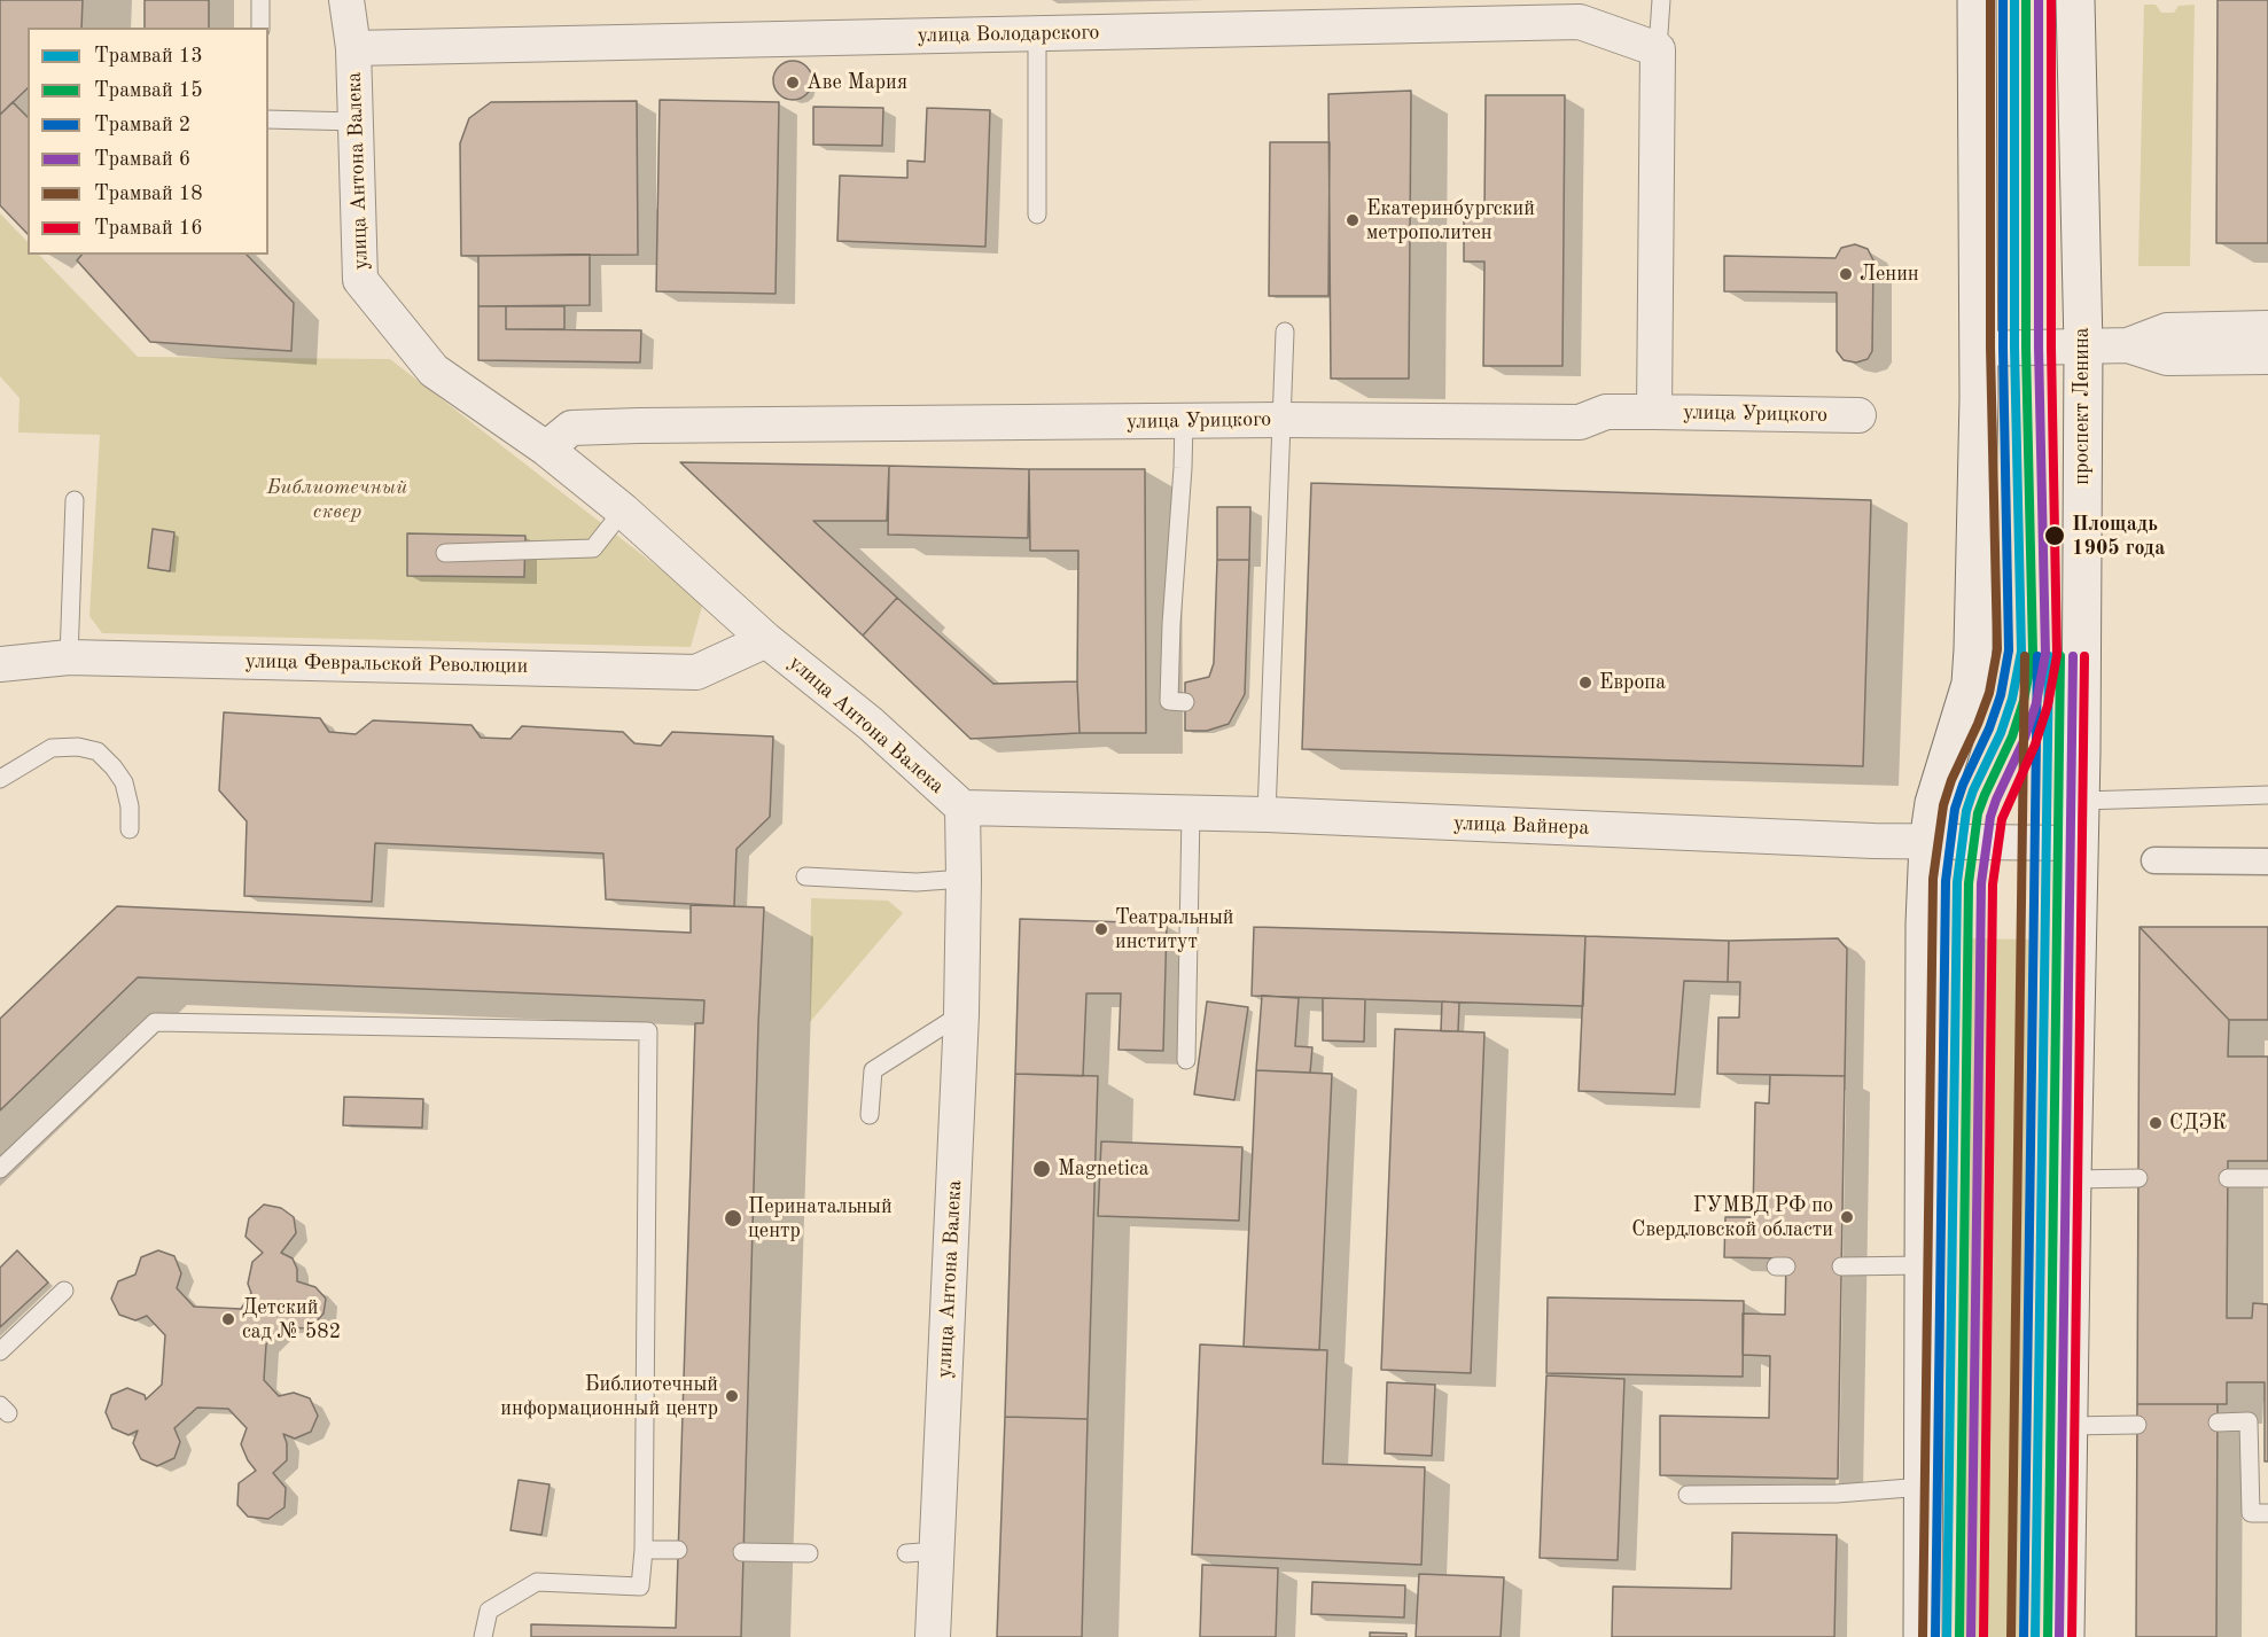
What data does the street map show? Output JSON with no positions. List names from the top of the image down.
{
  "streets": {
    "main road": ["проспект Ленина"],
    "street": [
      "улица Володарского",
      "улица Антона Валека",
      "улица Урицкого",
      "улица Февральской Революции",
      "улица Вайнера"
    ]
  },
  "crossings": [
    ["улица Володарского", "улица Антона Валека"],
    ["улица Антона Валека", "улица Урицкого"],
    ["улица Антона Валека", "улица Февральской Революции"],
    ["улица Антона Валека", "улица Вайнера"],
    ["проспект Ленина", "улица Вайнера"]
  ],
  "parks": ["Библиотечный сквер"],
  "places": [
    "Аве Мария",
    "Екатеринбургский метрополитен",
    "Ленин",
    "Площадь 1905 года",
    "Европа",
    "Театральный институт",
    "СДЭК",
    "Magnetica",
    "ГУМВД РФ по Свердловской области",
    "Перинатальный центр",
    "Детский сад № 582",
    "Библиотечный информационный центр"
  ],
  "lines": [
    "tram line 13",
    "tram line 15",
    "tram line 2",
    "tram line 6",
    "tram line 18",
    "tram line 16"
  ],
  "legend": [
    "Трамвай 13",
    "Трамвай 15",
    "Трамвай 2",
    "Трамвай 6",
    "Трамвай 18",
    "Трамвай 16"
  ]
}
